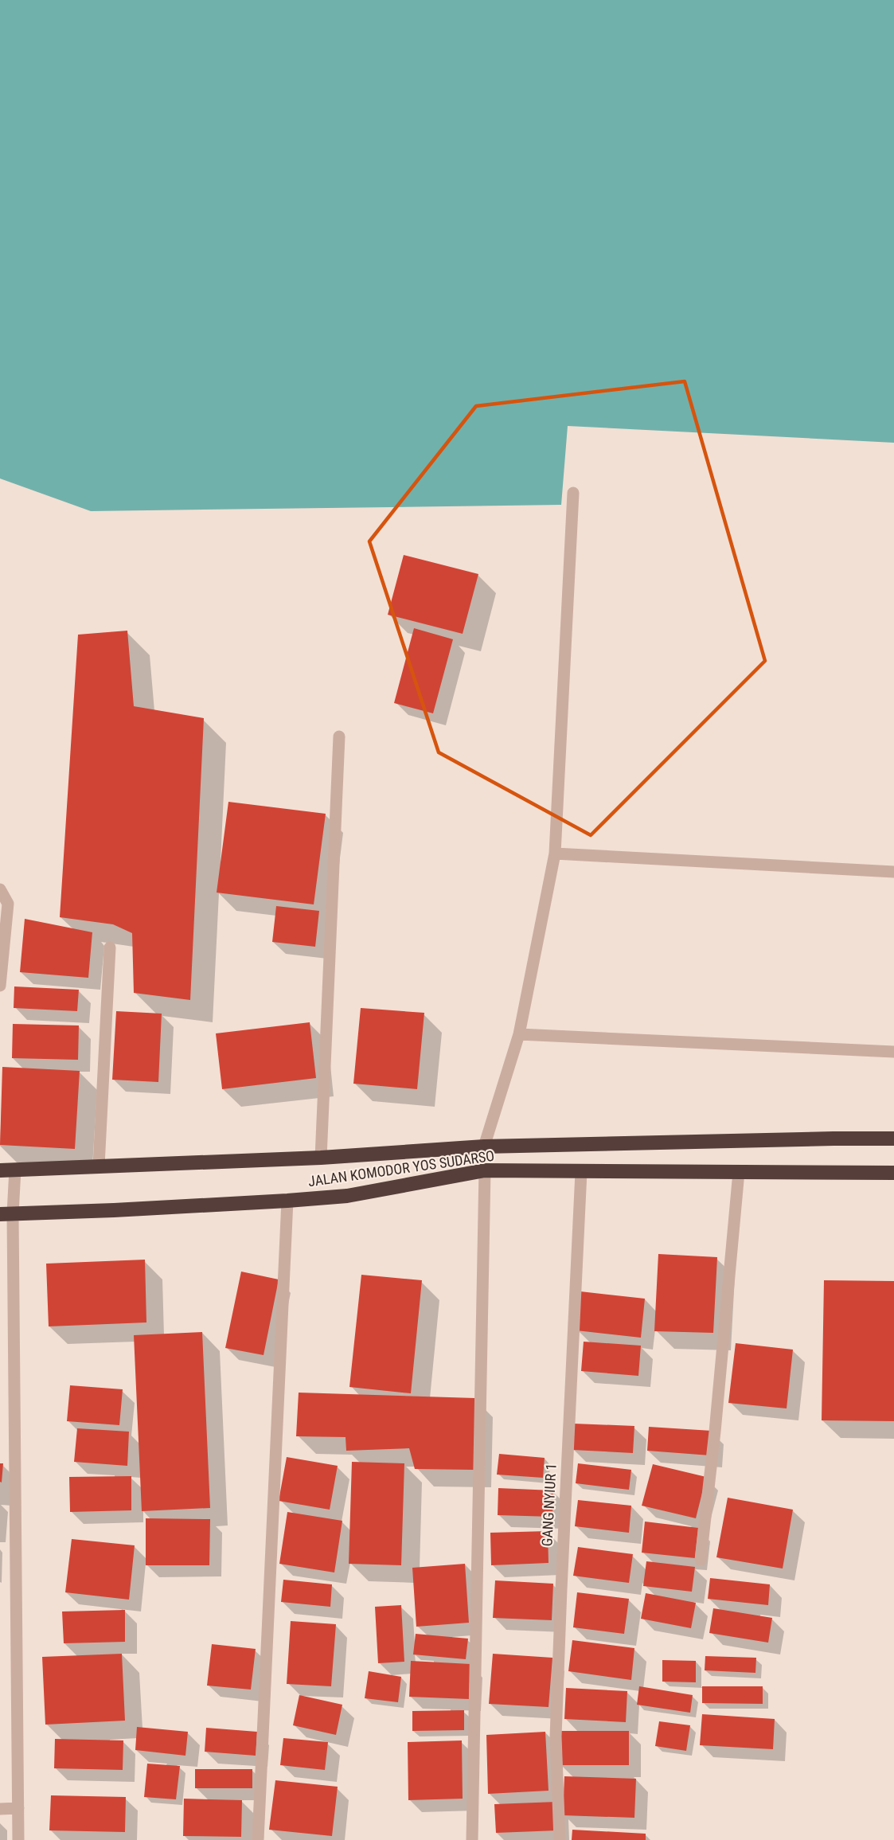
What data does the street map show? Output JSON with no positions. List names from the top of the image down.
{
  "streets": {
    "highway": ["JALAN KOMODOR YOS SUDARSO"],
    "street": ["GANG NYIUR 1"]
  },
  "crossings": [
    ["JALAN KOMODOR YOS SUDARSO", "GANG NYIUR 1"]
  ]
}
